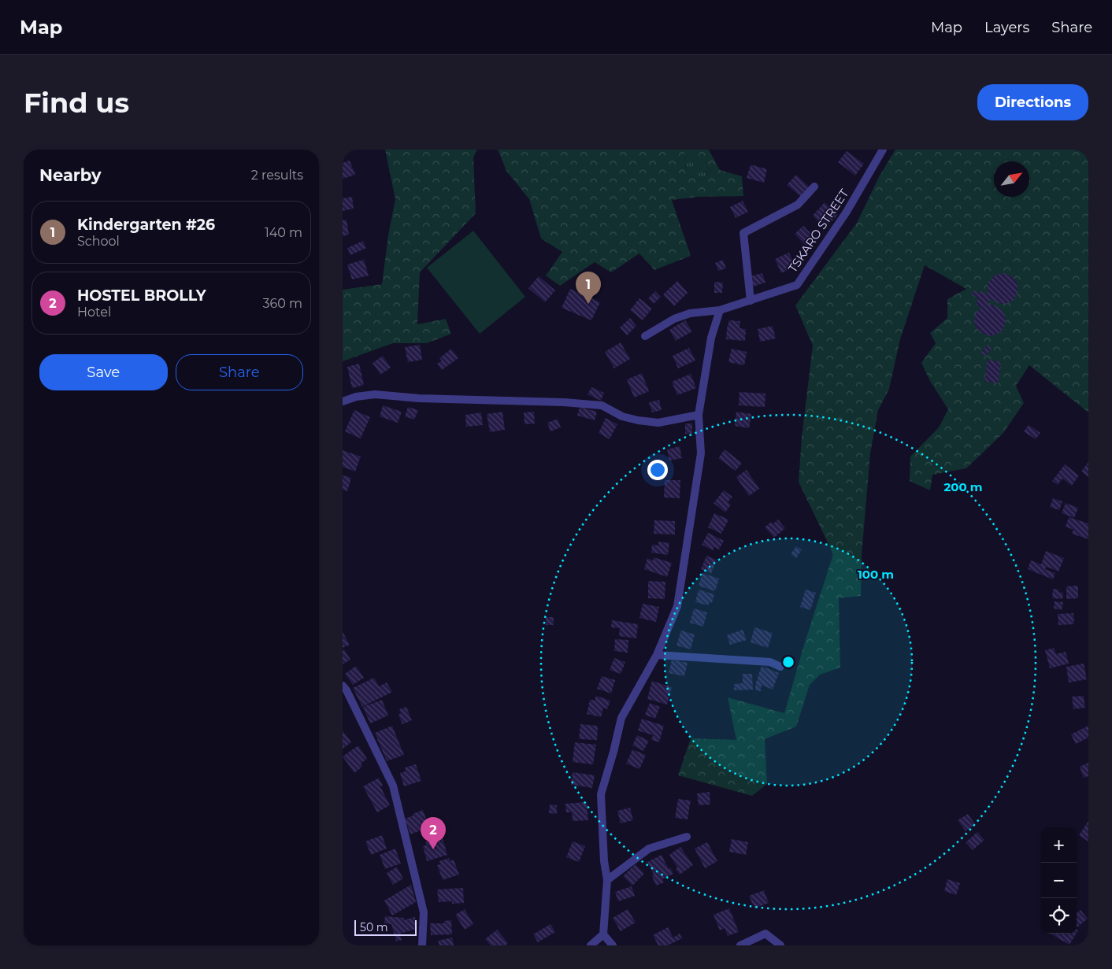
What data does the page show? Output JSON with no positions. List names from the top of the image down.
{
  "streets": {
    "street": ["TSKARO STREET"]
  },
  "scale_bar": "50 m",
  "north": "top right",
  "page": {
    "header": "Map",
    "nav": ["Map", "Layers", "Share"],
    "buttons": [
      "Directions",
      ["Save", "Share"]
    ],
    "title": "Find us",
    "heading": ["Nearby", "2 results"],
    "list": [
      {
        "mark": "1",
        "name": "Kindergarten #26",
        "note": "School",
        "value": "140 m"
      },
      {
        "mark": "2",
        "name": "HOSTEL BROLLY",
        "note": "Hotel",
        "value": "360 m"
      }
    ],
    "pins": ["1", "2"],
    "map_buttons": ["+", "−"],
    "scale": "50 m"
  },
  "rings": ["200 m", "100 m"]
}
